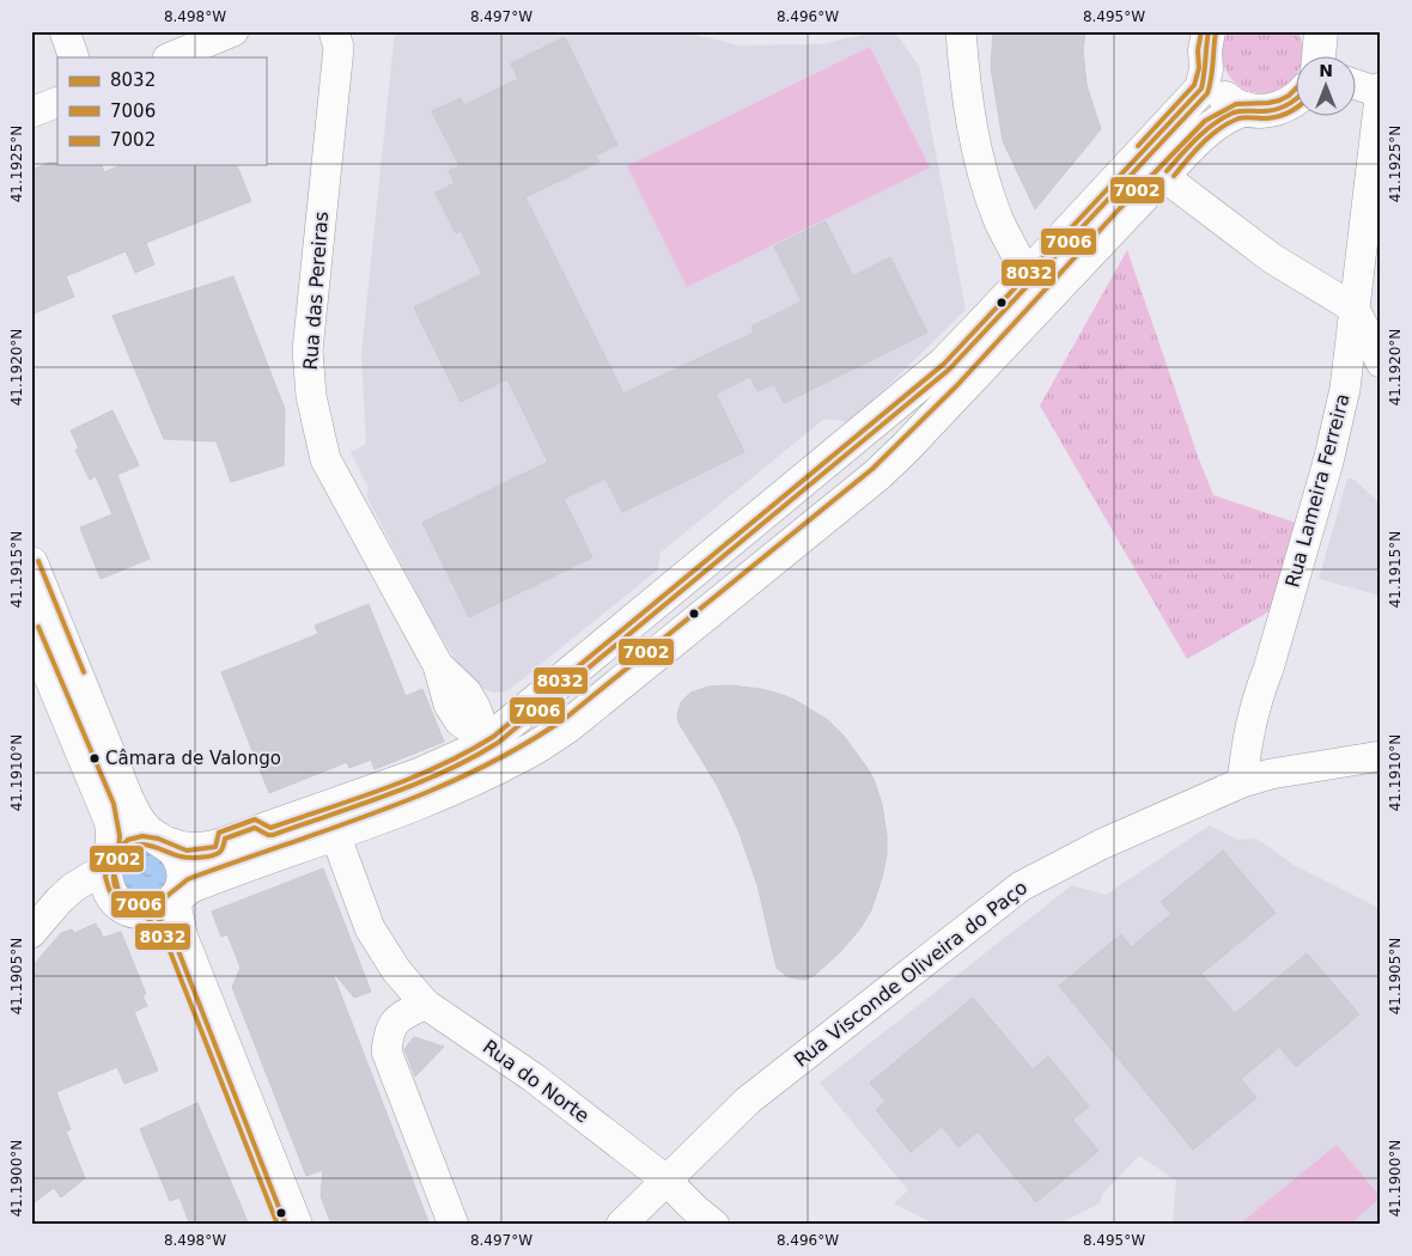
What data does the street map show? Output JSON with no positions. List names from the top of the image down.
{
  "streets": {
    "street": [
      "Rua das Pereiras",
      "Rua Lameira Ferreira",
      "Rua Visconde Oliveira do Paço",
      "Rua do Norte"
    ]
  },
  "crossings": [
    ["Rua Lameira Ferreira", "Rua Visconde Oliveira do Paço"],
    ["Rua Visconde Oliveira do Paço", "Rua do Norte"]
  ],
  "places": ["Câmara de Valongo"],
  "lines": ["transit line 8032", "transit line 7002", "transit line 7006"],
  "legend": ["8032", "7006", "7002"],
  "north": "top",
  "coordinates": [
    "8.498°W",
    "8.497°W",
    "8.496°W",
    "8.495°W",
    "41.1925°N",
    "41.1920°N",
    "41.1915°N",
    "41.1910°N",
    "41.1905°N",
    "41.1900°N"
  ]
}
